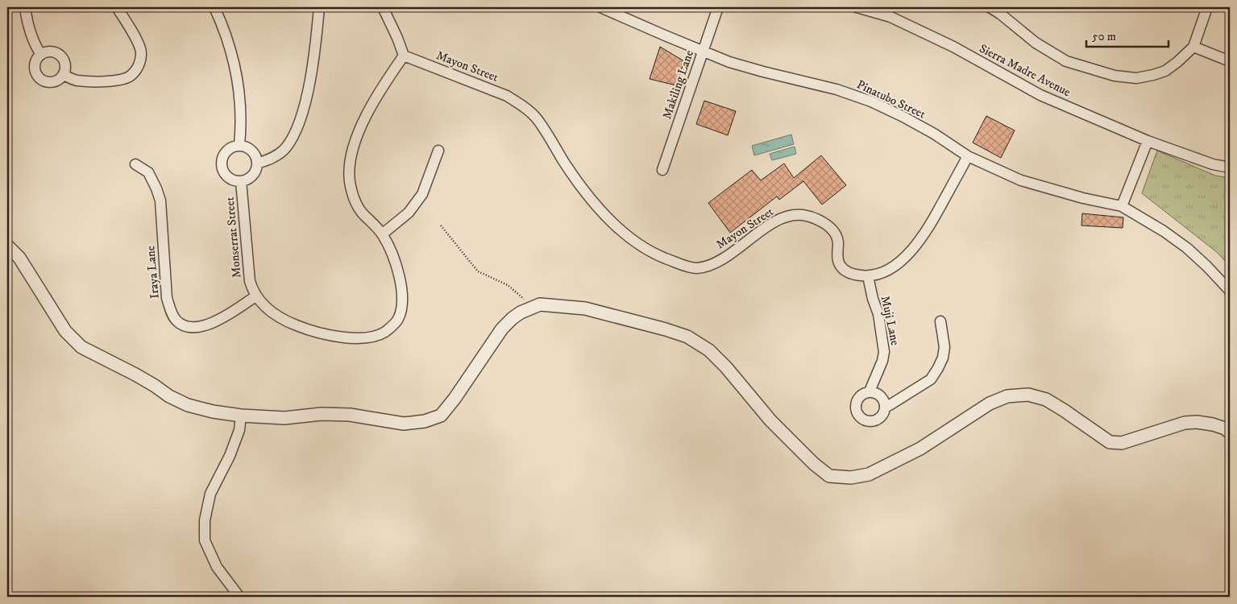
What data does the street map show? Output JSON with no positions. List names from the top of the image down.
{
  "streets": {
    "street": [
      "Mayon Street",
      "Sierra Madre Avenue",
      "Makiling Lane",
      "Pinatubo Street",
      "Monserrat Street",
      "Iraya Lane",
      "Muji Lane"
    ]
  },
  "crossings": [
    ["Mayon Street", "Monserrat Street"],
    ["Mayon Street", "Muji Lane"],
    ["Makiling Lane", "Pinatubo Street"],
    ["Monserrat Street", "Iraya Lane"]
  ],
  "scale_bar": "50 m"
}
